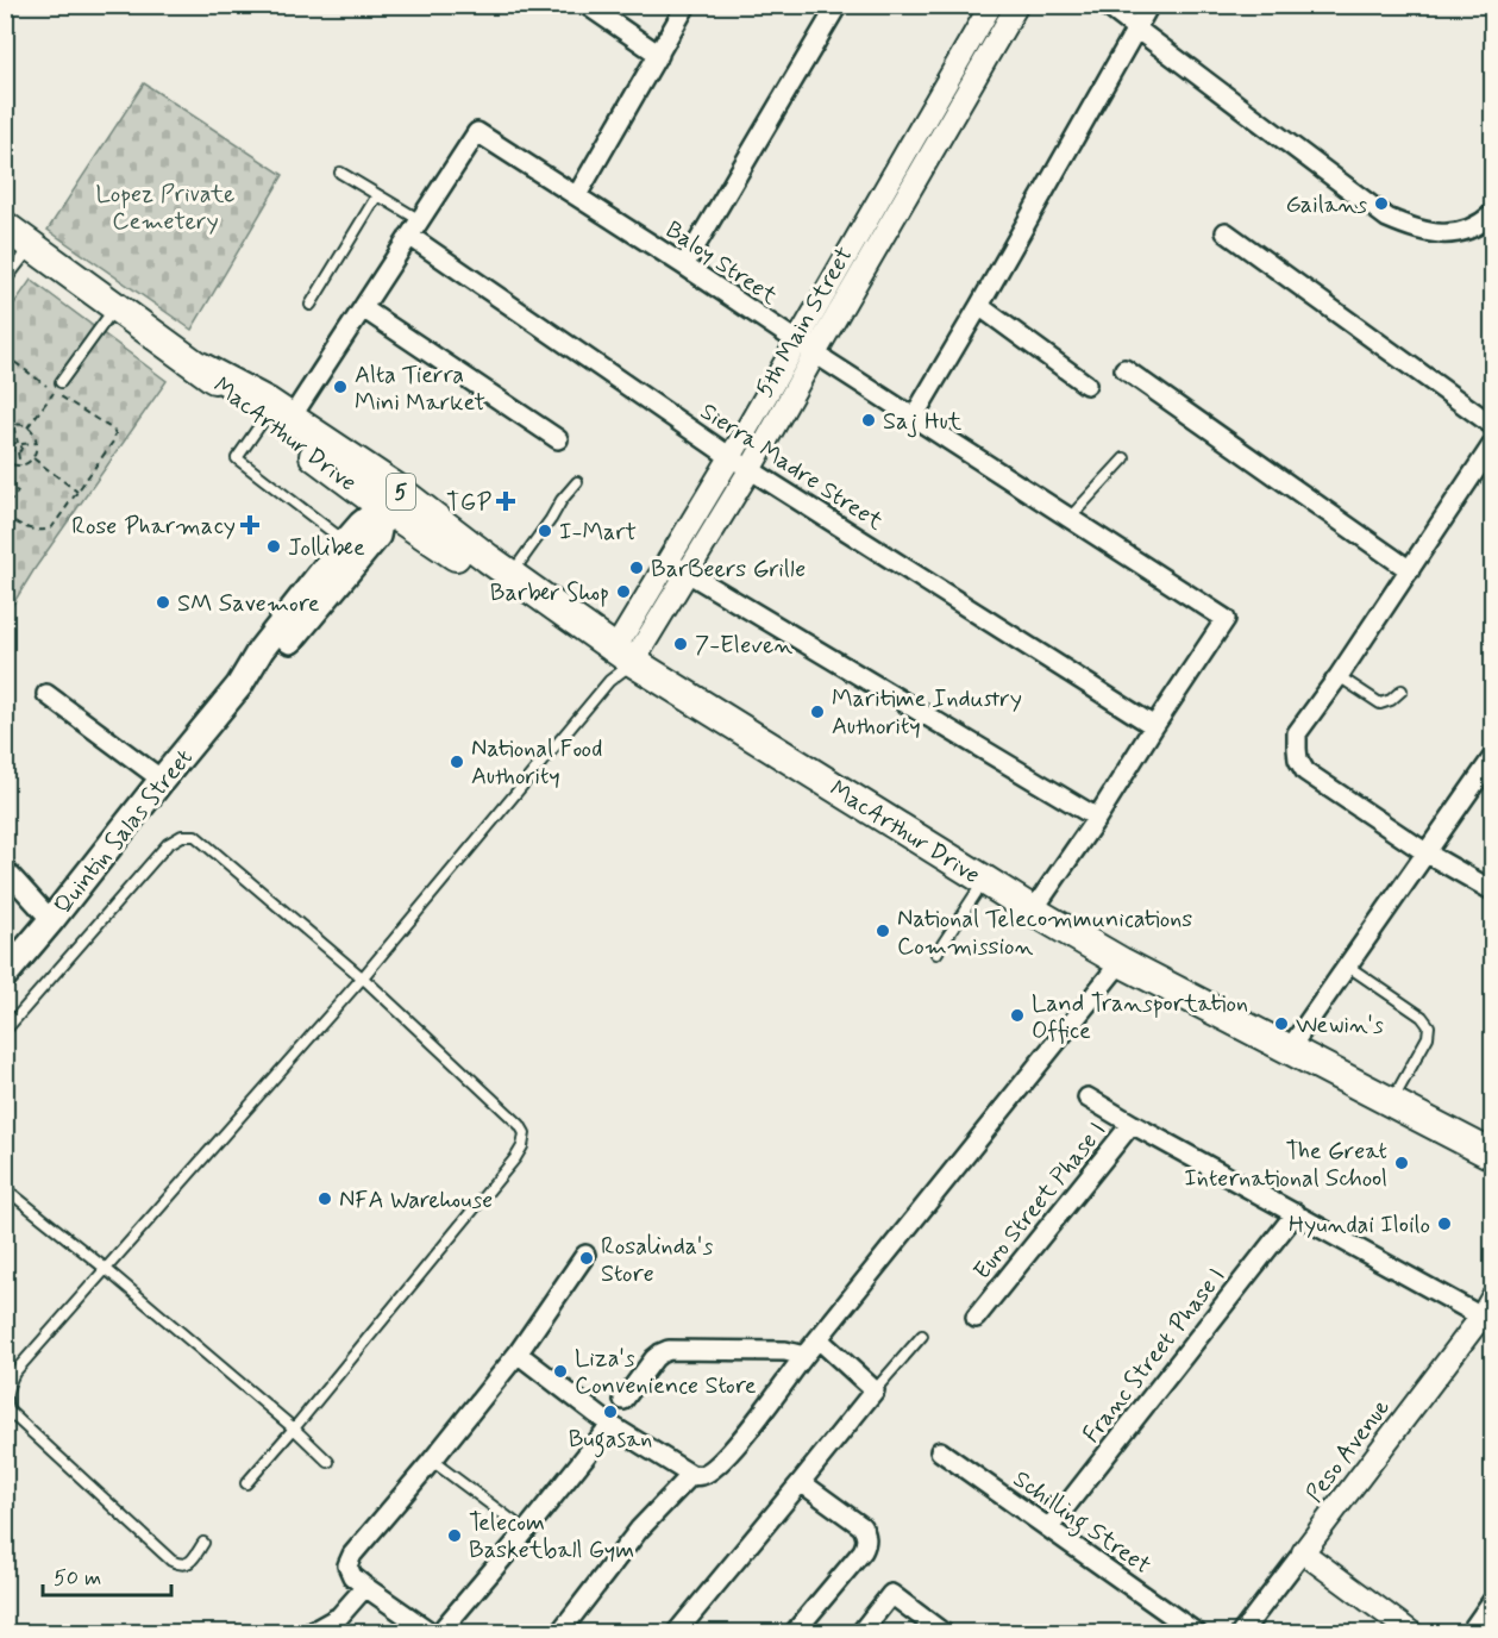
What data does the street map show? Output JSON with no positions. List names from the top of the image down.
{
  "streets": {
    "main road": ["MacArthur Drive", "5", "Quintin Salas Street"],
    "street": [
      "Baloy Street",
      "5th Main Street",
      "Sierra Madre Street",
      "Euro Street Phase I",
      "Franc Street Phase I",
      "Peso Avenue",
      "Schilling Street"
    ]
  },
  "crossings": [
    ["Baloy Street", "5th Main Street"],
    ["Baloy Street", "MacArthur Drive"],
    ["Baloy Street", "Sierra Madre Street"],
    ["5th Main Street", "MacArthur Drive"],
    ["5th Main Street", "Sierra Madre Street"],
    ["MacArthur Drive", "Quintin Salas Street"],
    ["Euro Street Phase I", "Franc Street Phase I"],
    ["Euro Street Phase I", "Peso Avenue"],
    ["Franc Street Phase I", "Schilling Street"]
  ],
  "parks": ["Lopez Private Cemetery"],
  "places": {
    "other": [
      "Gailans",
      "Alta Tierra Mini Market",
      "Saj Hut",
      "I-Mart",
      "Jollibee",
      "BarBeers Grille",
      "Barber Shop",
      "SM Savemore",
      "7-Eleven",
      "Maritime Industry Authority",
      "National Food Authority",
      "National Telecommunications Commission",
      "Land Transportation Office",
      "Wewin's",
      "The Great International School",
      "NFA Warehouse",
      "Hyundai Iloilo",
      "Rosalinda's Store",
      "Liza's Convenience Store",
      "Bugasan",
      "Telecom Basketball Gym"
    ],
    "health": ["TGP", "Rose Pharmacy"]
  },
  "scale_bar": "50 m"
}
